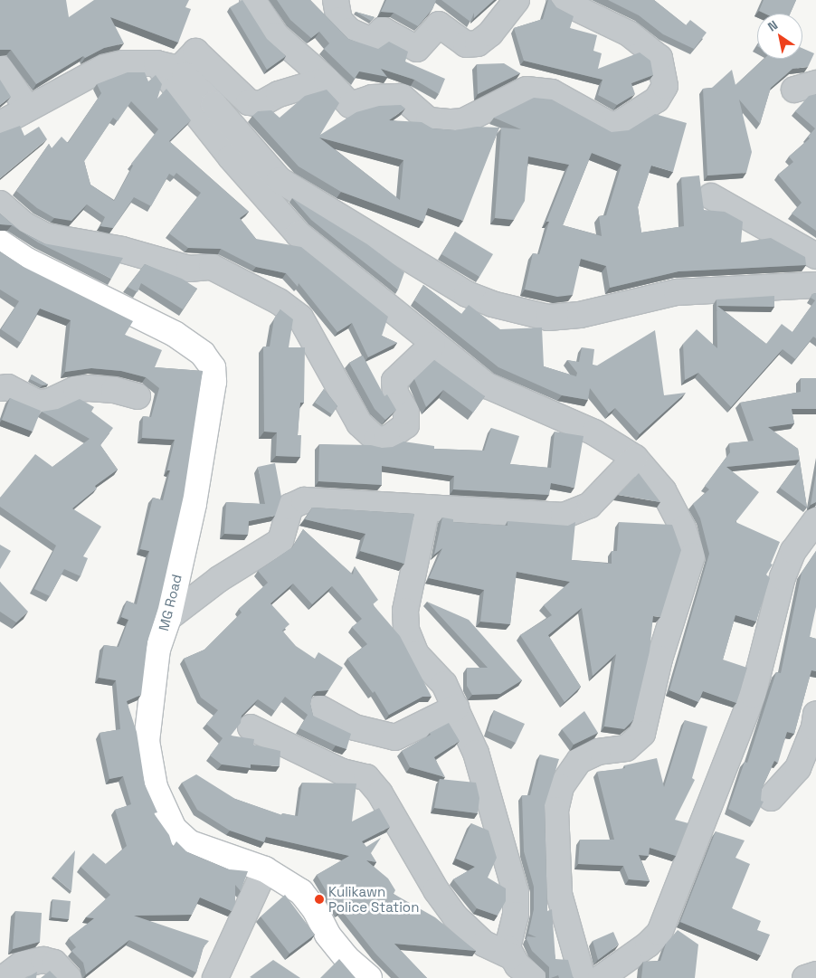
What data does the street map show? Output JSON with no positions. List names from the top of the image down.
{
  "streets": {
    "main road": ["MG Road"]
  },
  "places": ["Kulikawn Police Station"],
  "north": "top left"
}
